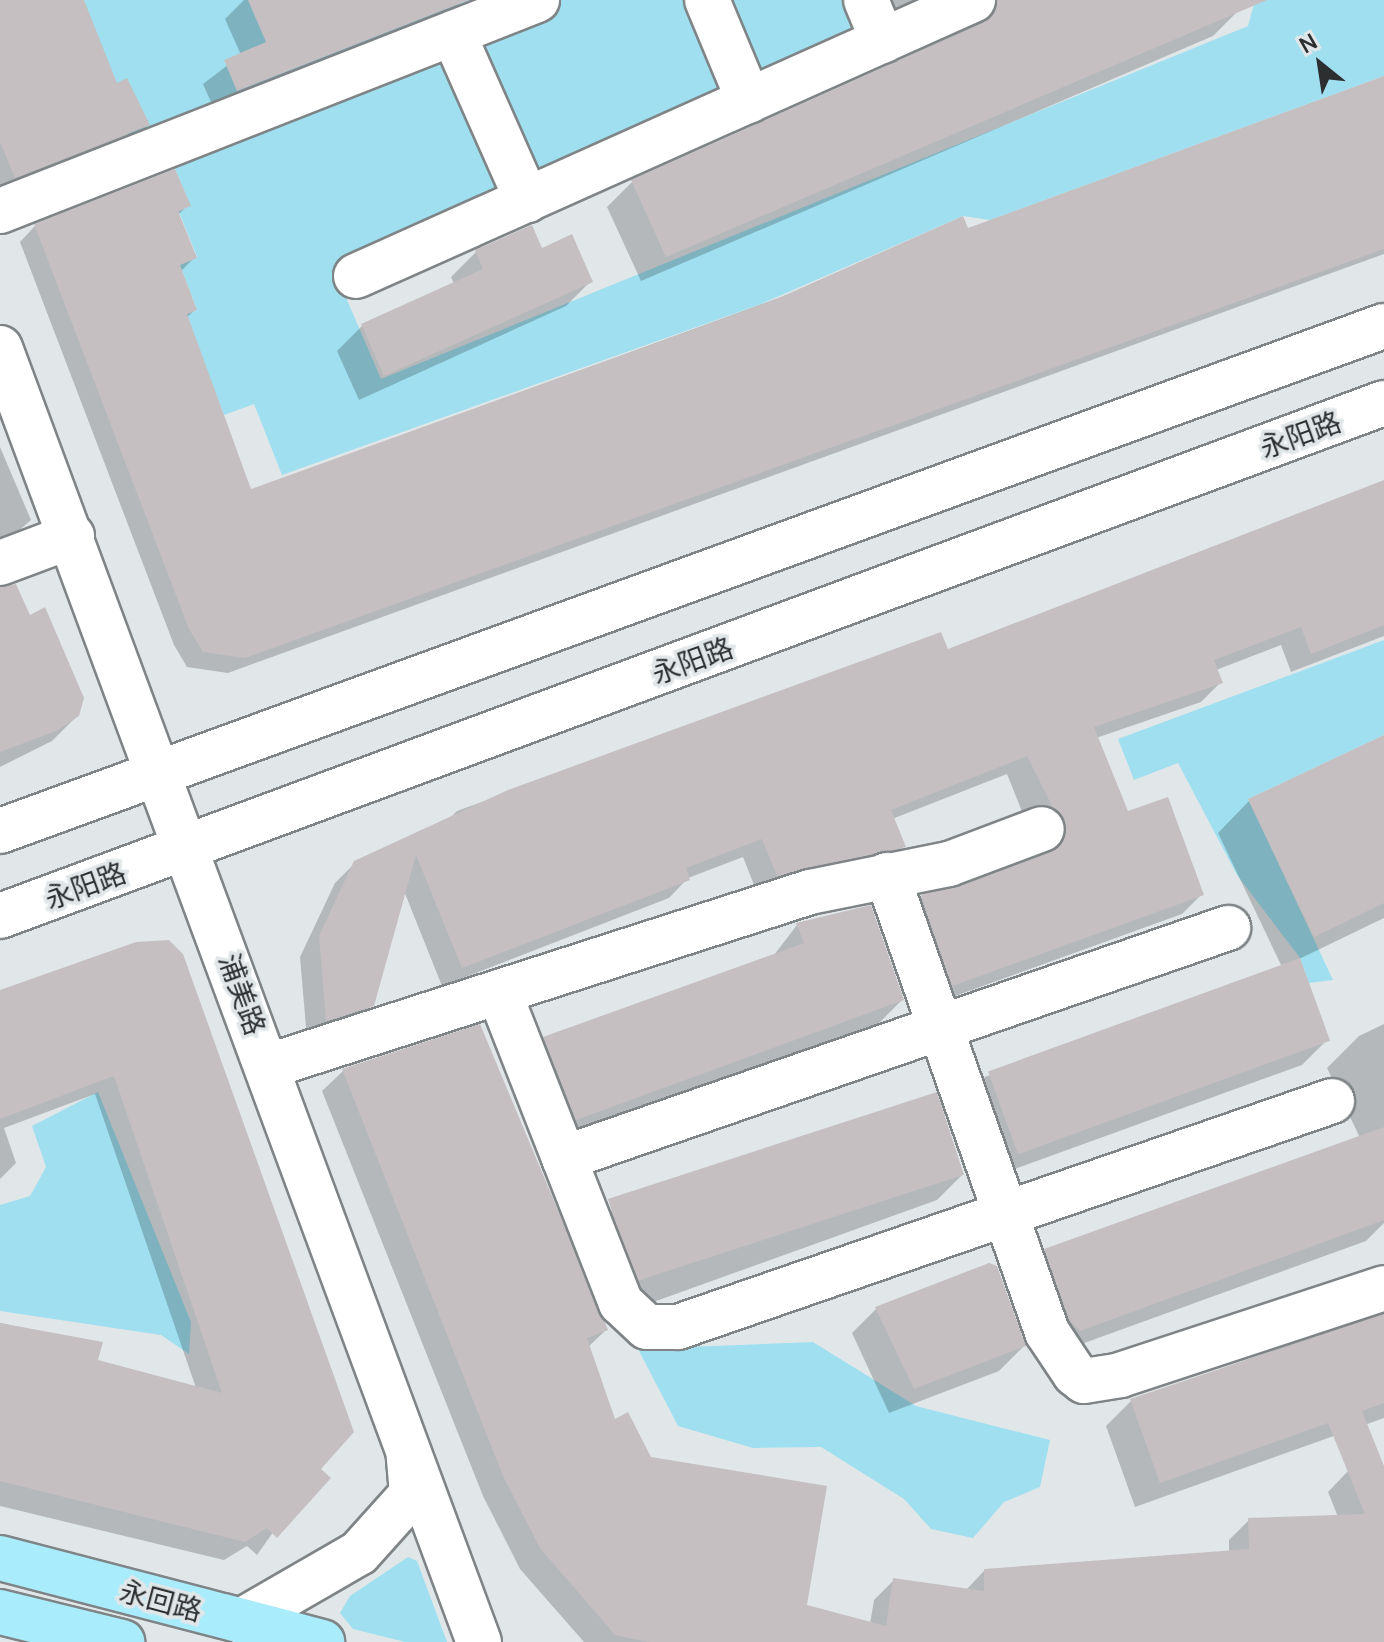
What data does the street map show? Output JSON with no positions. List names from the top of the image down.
{
  "streets": {
    "main road": ["永回路"],
    "street": ["永阳路", "浦美路"]
  },
  "crossings": [
    ["永阳路", "浦美路"]
  ],
  "north": "top left"
}
